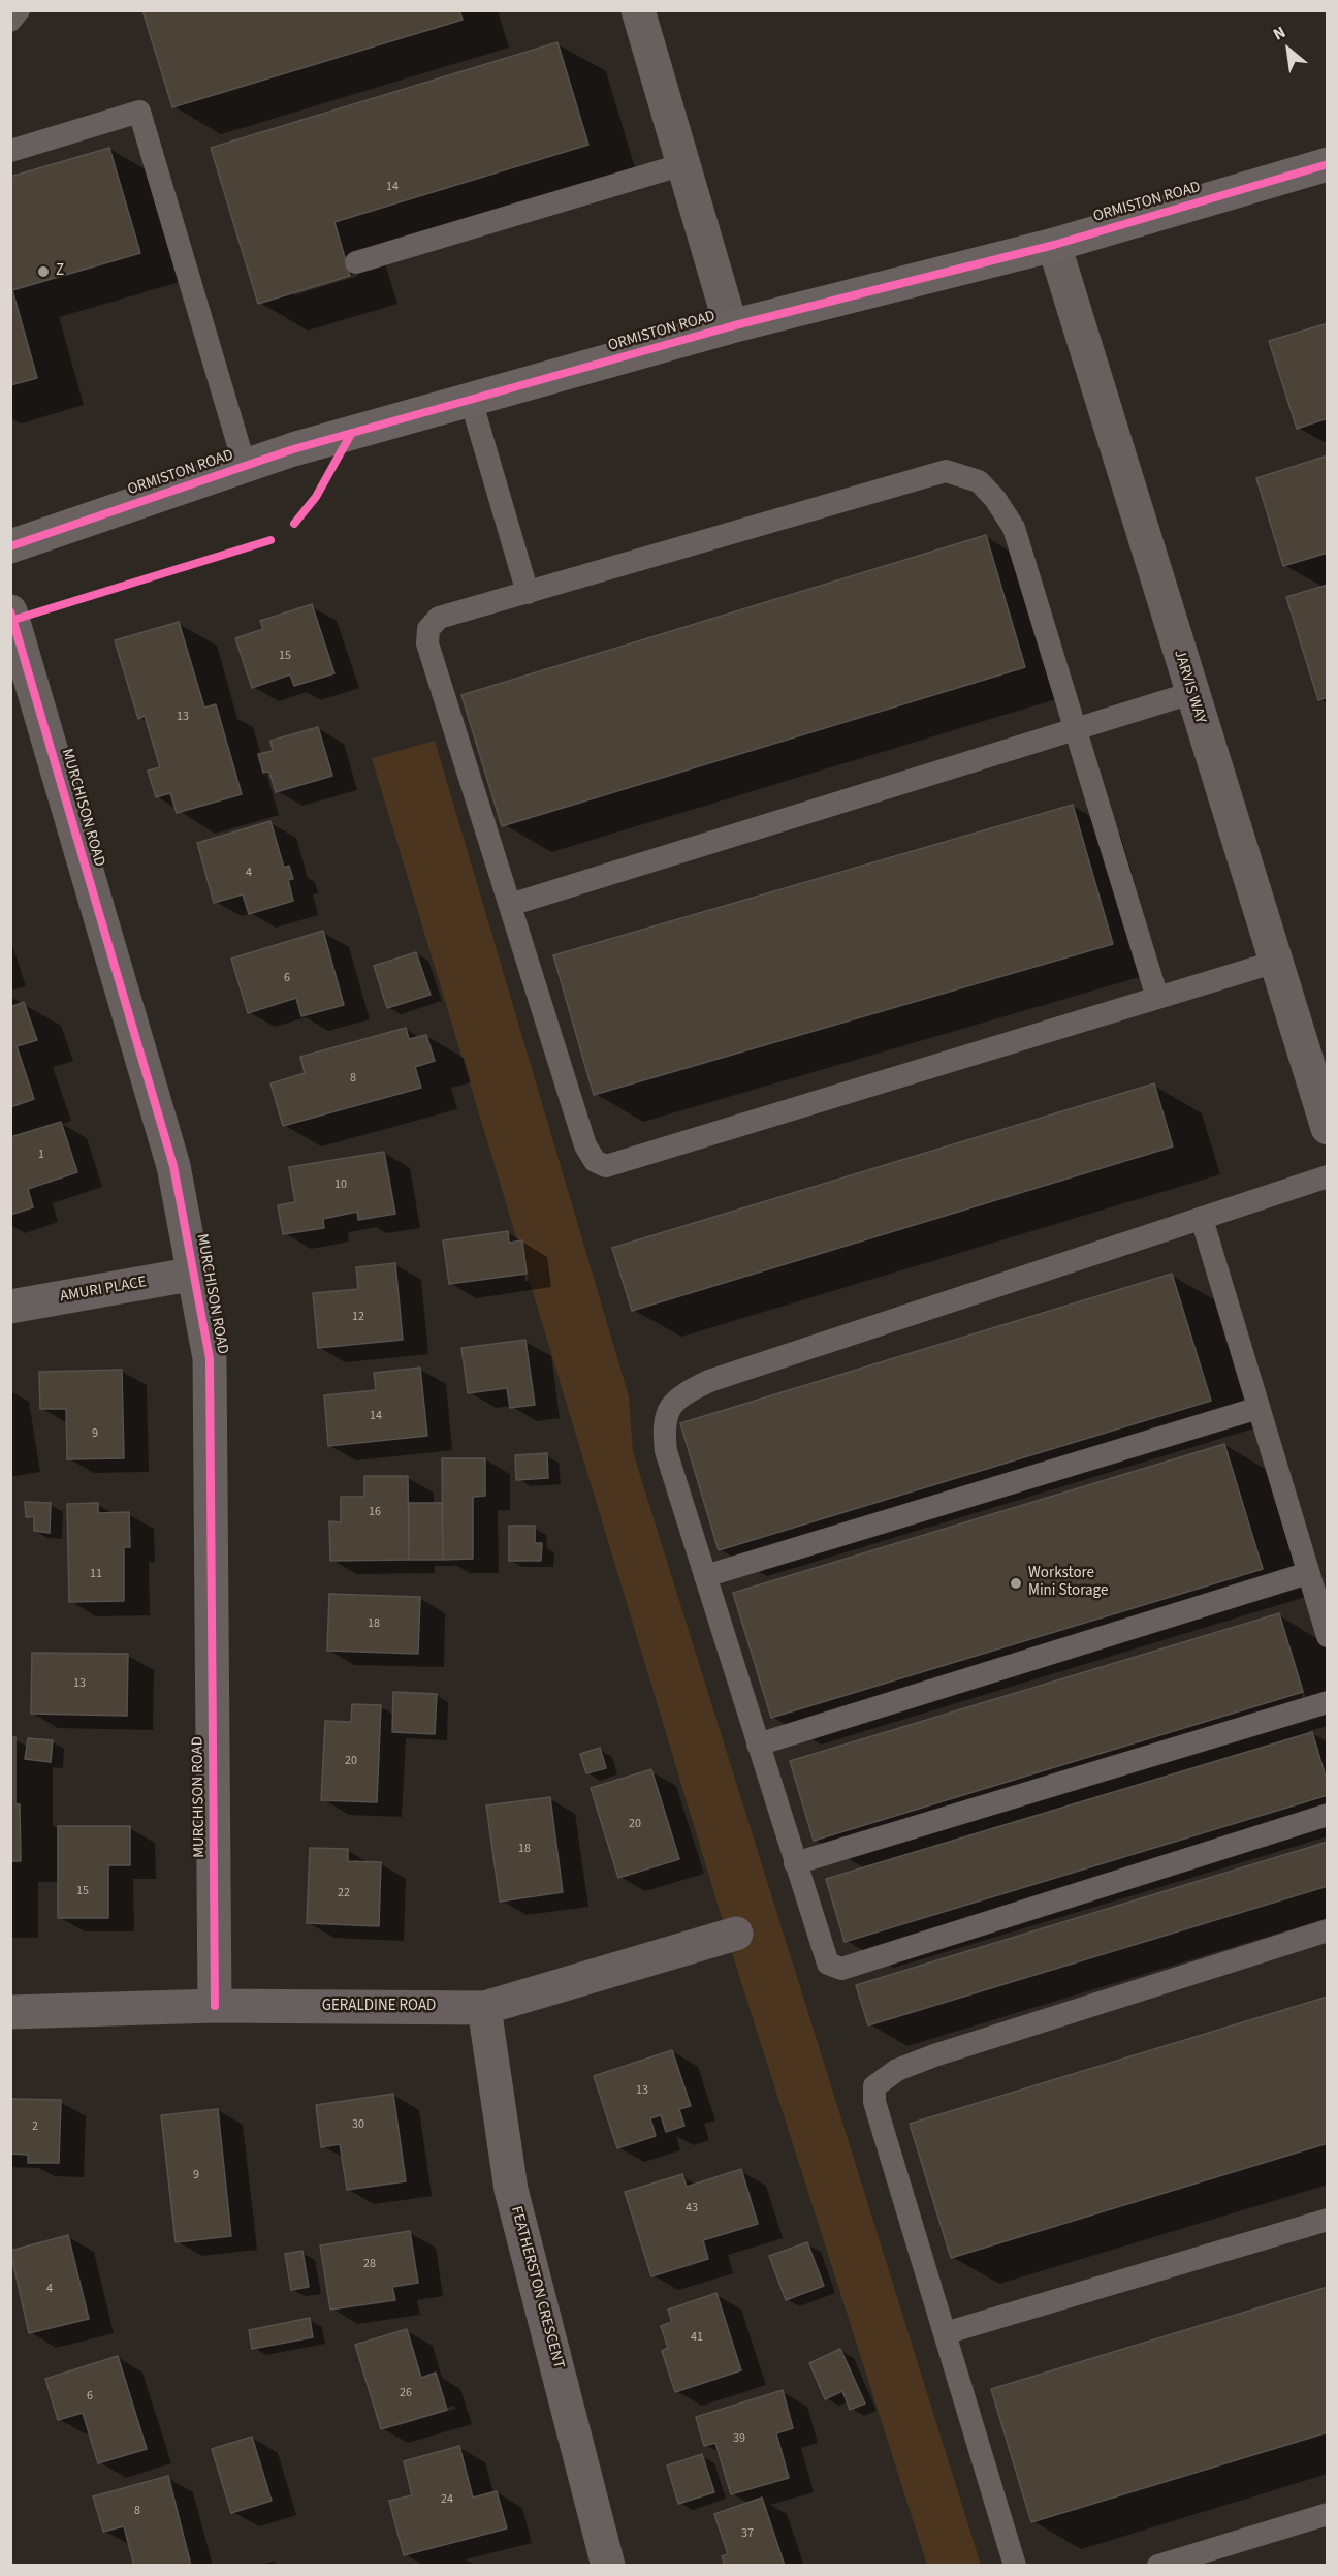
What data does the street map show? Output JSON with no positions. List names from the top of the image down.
{
  "streets": {
    "main road": ["ORMISTON ROAD"],
    "street": [
      "JARVIS WAY",
      "MURCHISON ROAD",
      "AMURI PLACE",
      "GERALDINE ROAD",
      "FEATHERSTON CRESCENT"
    ]
  },
  "crossings": [
    ["ORMISTON ROAD", "JARVIS WAY"],
    ["MURCHISON ROAD", "AMURI PLACE"],
    ["MURCHISON ROAD", "GERALDINE ROAD"],
    ["GERALDINE ROAD", "FEATHERSTON CRESCENT"]
  ],
  "places": ["Z", "Workstore Mini Storage"],
  "house_numbers": [
    "14",
    "15",
    "13",
    "4",
    "6",
    "8",
    "1",
    "10",
    "12",
    "14",
    "9",
    "16",
    "11",
    "18",
    "13",
    "20",
    "20",
    "18",
    "15",
    "22",
    "13",
    "30",
    "2",
    "9",
    "43",
    "28",
    "4",
    "41",
    "26",
    "6",
    "39",
    "24",
    "8",
    "37"
  ],
  "north": "top left"
}
